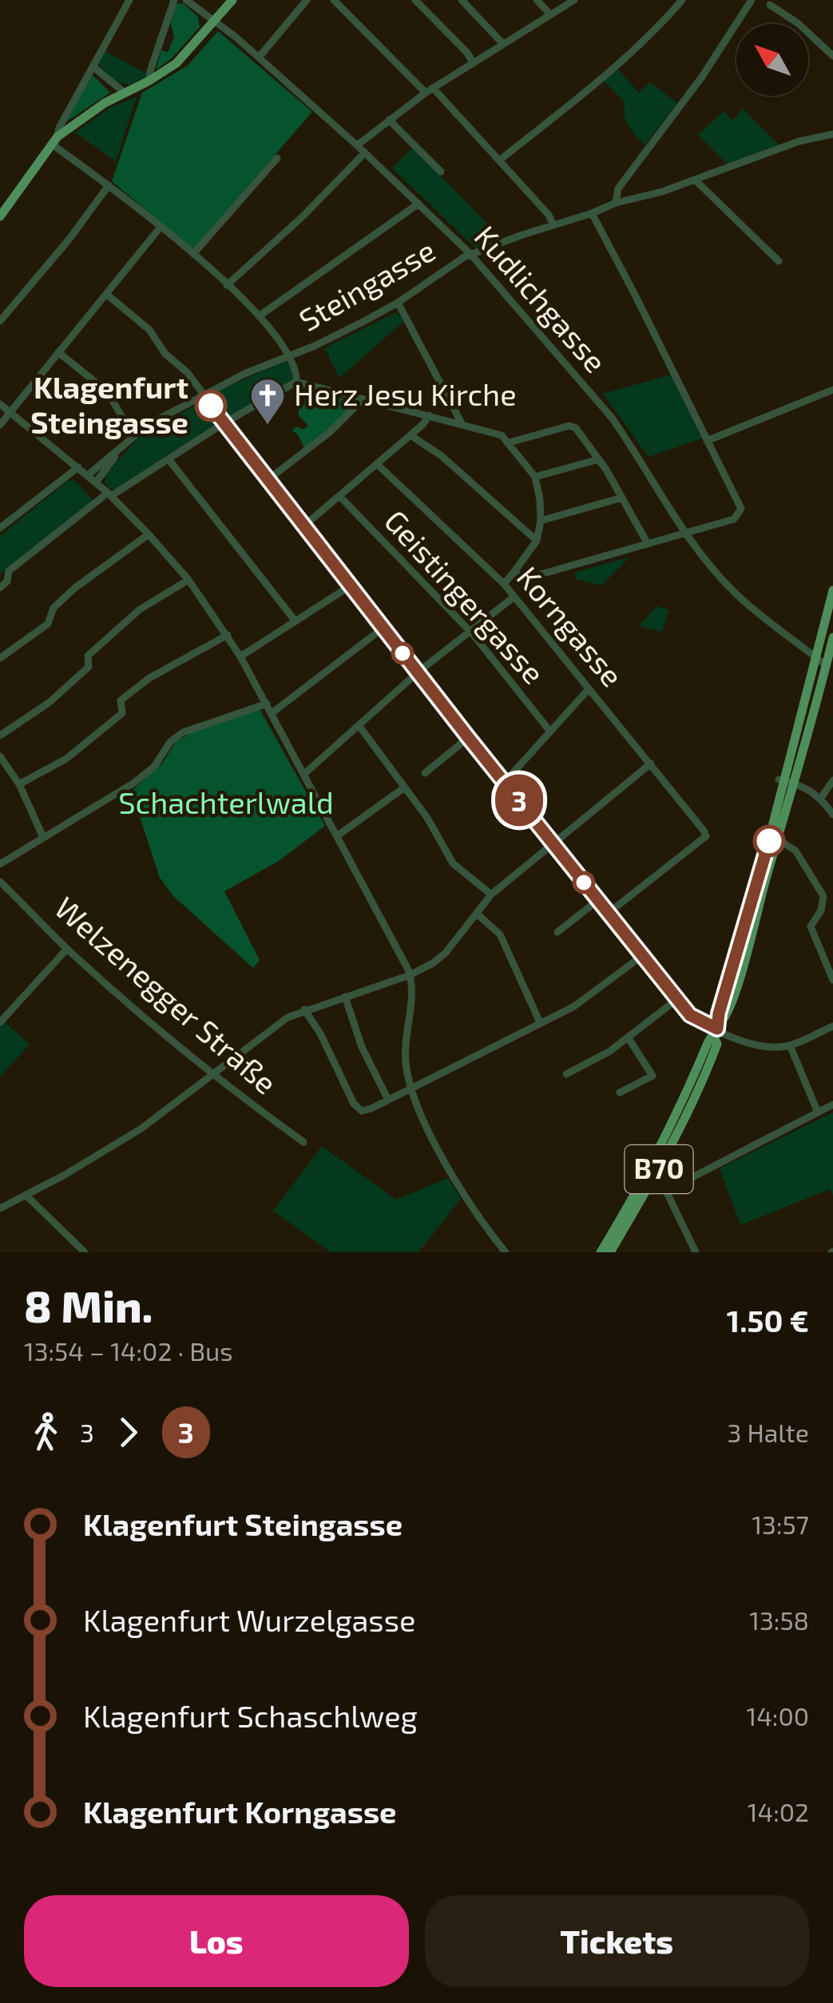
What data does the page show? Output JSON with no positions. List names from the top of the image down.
{
  "streets": {
    "main road": ["B70"],
    "street": [
      "Steingasse",
      "Kudlichgasse",
      "Geistingergasse",
      "Korngasse",
      "Welzenegger Straße"
    ]
  },
  "crossings": [
    ["Steingasse", "Kudlichgasse"]
  ],
  "parks": ["Schachterlwald"],
  "places": {
    "other": ["Klagenfurt Steingasse"],
    "church": ["Herz Jesu Kirche"]
  },
  "lines": ["bus line 3"],
  "north": "top left",
  "page": {
    "on_map": "3",
    "heading": ["8 Min.", "13:54 – 14:02 · Bus", "1.50 €"],
    "legs": ["3", "3", "3 Halte"],
    "list": [
      {
        "name": "Klagenfurt Steingasse",
        "value": "13:57"
      },
      {
        "name": "Klagenfurt Wurzelgasse",
        "value": "13:58"
      },
      {
        "name": "Klagenfurt Schaschlweg",
        "value": "14:00"
      },
      {
        "name": "Klagenfurt Korngasse",
        "value": "14:02"
      }
    ],
    "buttons": ["Los", "Tickets"]
  }
}
